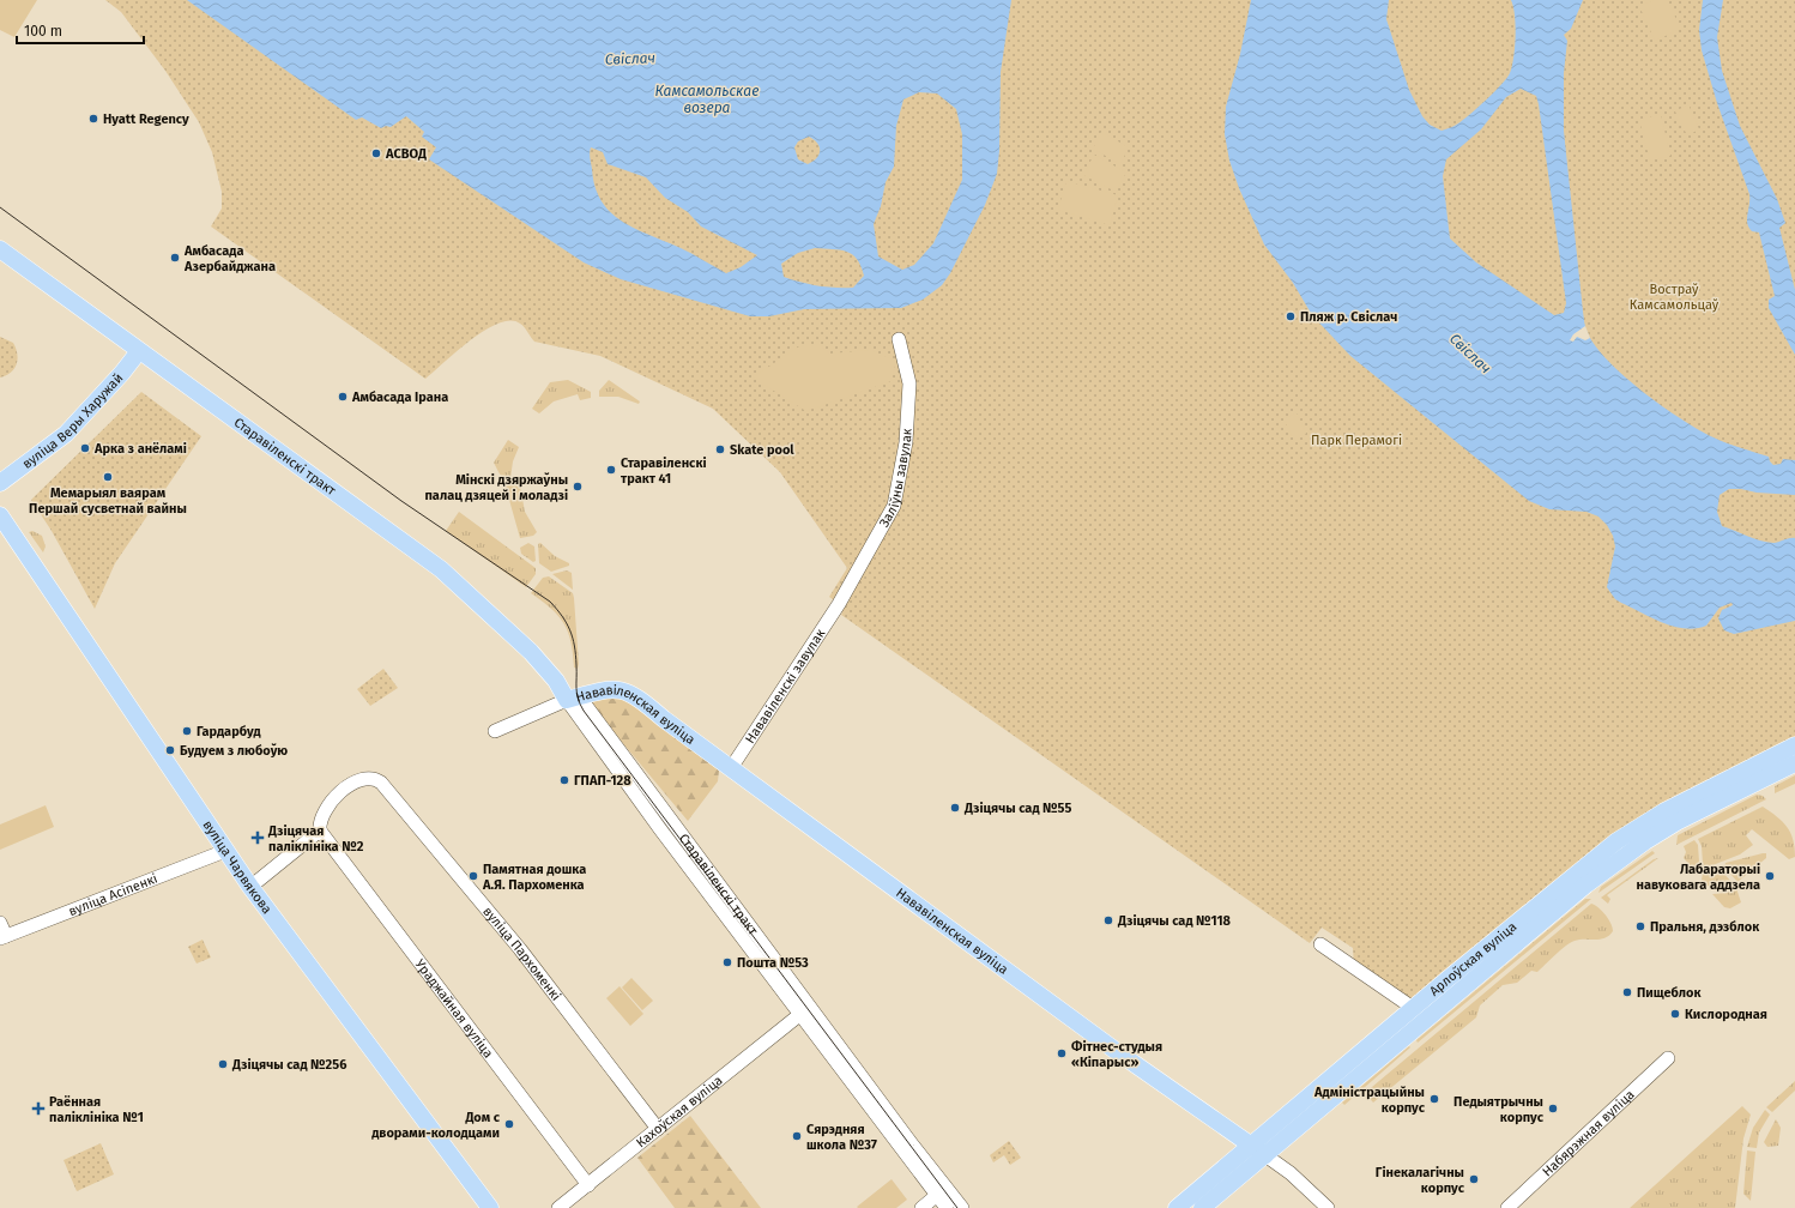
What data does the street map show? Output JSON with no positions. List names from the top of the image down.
{
  "streets": {
    "main road": [
      "вуліца Веры Харужай",
      "Старавіленскі тракт",
      "Нававіленская вуліца",
      "вуліца Чарвякова",
      "Арлоўская вуліца"
    ],
    "street": [
      "Заліўны завулак",
      "Нававіленскі завулак",
      "вуліца Асіпенкі",
      "вуліца Пархоменкі",
      "Ураджайная вуліца",
      "Кахоўская вуліца",
      "Набярэжная вуліца"
    ]
  },
  "crossings": [
    ["вуліца Веры Харужай", "Старавіленскі тракт"],
    ["Старавіленскі тракт", "Нававіленская вуліца"],
    ["Старавіленскі тракт", "Кахоўская вуліца"],
    ["Заліўны завулак", "Нававіленскі завулак"],
    ["Нававіленскі завулак", "Нававіленская вуліца"],
    ["Нававіленская вуліца", "Арлоўская вуліца"],
    ["вуліца Чарвякова", "вуліца Асіпенкі"],
    ["вуліца Пархоменкі", "Ураджайная вуліца"],
    ["вуліца Пархоменкі", "Кахоўская вуліца"],
    ["Ураджайная вуліца", "Кахоўская вуліца"]
  ],
  "water": ["Свіслач", "Камсамольскае возера"],
  "parks": ["Востраў Камсамольцаў", "Парк Перамогі"],
  "places": {
    "other": [
      "Hyatt Regency",
      "АСВОД",
      "Амбасада Азербайджана",
      "Пляж р. Свіслач",
      "Амбасада Ірана",
      "Арка з анёламі",
      "Skate pool",
      "Старавіленскі тракт 41",
      "Мемарыял ваярам Першай сусветнай вайны",
      "Мінскі дзяржаўны палац дзяцей і моладзі",
      "Гардарбуд",
      "Будуем з любоўю",
      "ГПАП-128",
      "Дзіцячы сад №55",
      "Памятная дошка А.Я. Пархоменка",
      "Лабараторыі навуковага аддзела",
      "Дзіцячы сад №118",
      "Пральня, дэзблок",
      "Пошта №53",
      "Пищеблок",
      "Кислородная",
      "Фітнес-студыя «Кіпарыс»",
      "Дзіцячы сад №256",
      "Адміністрацыйны корпус",
      "Педыятрычны корпус",
      "Дом с дворами-колодцами",
      "Сярэдняя школа №37",
      "Гінекалагічны корпус"
    ],
    "health": ["Дзіцячая паліклініка №2", "Раённая паліклініка №1"]
  },
  "scale_bar": "100 m"
}
